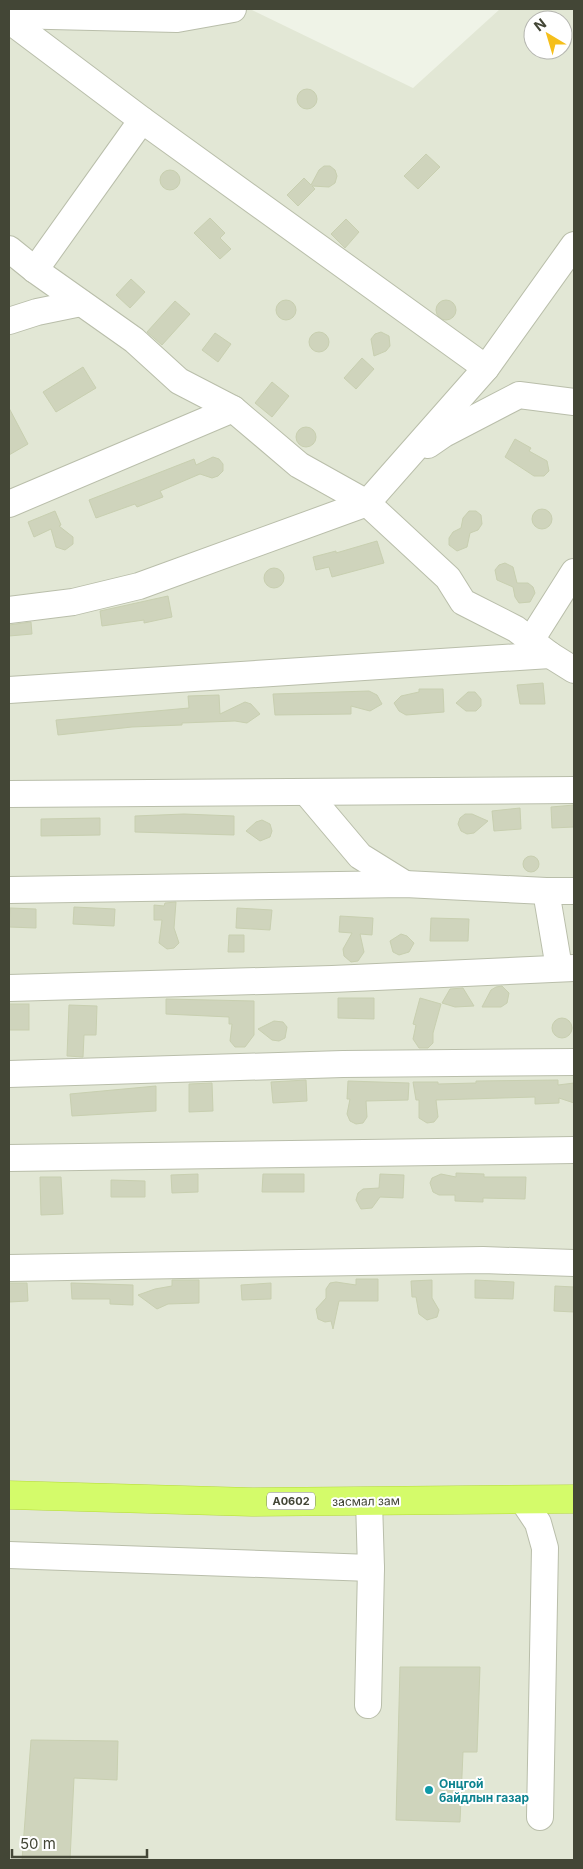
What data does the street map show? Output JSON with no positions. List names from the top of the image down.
{
  "streets": {
    "highway": ["A0602", "засмал зам"]
  },
  "places": ["Онцгой байдлын газар"],
  "scale_bar": "50 m",
  "north": "top left"
}
